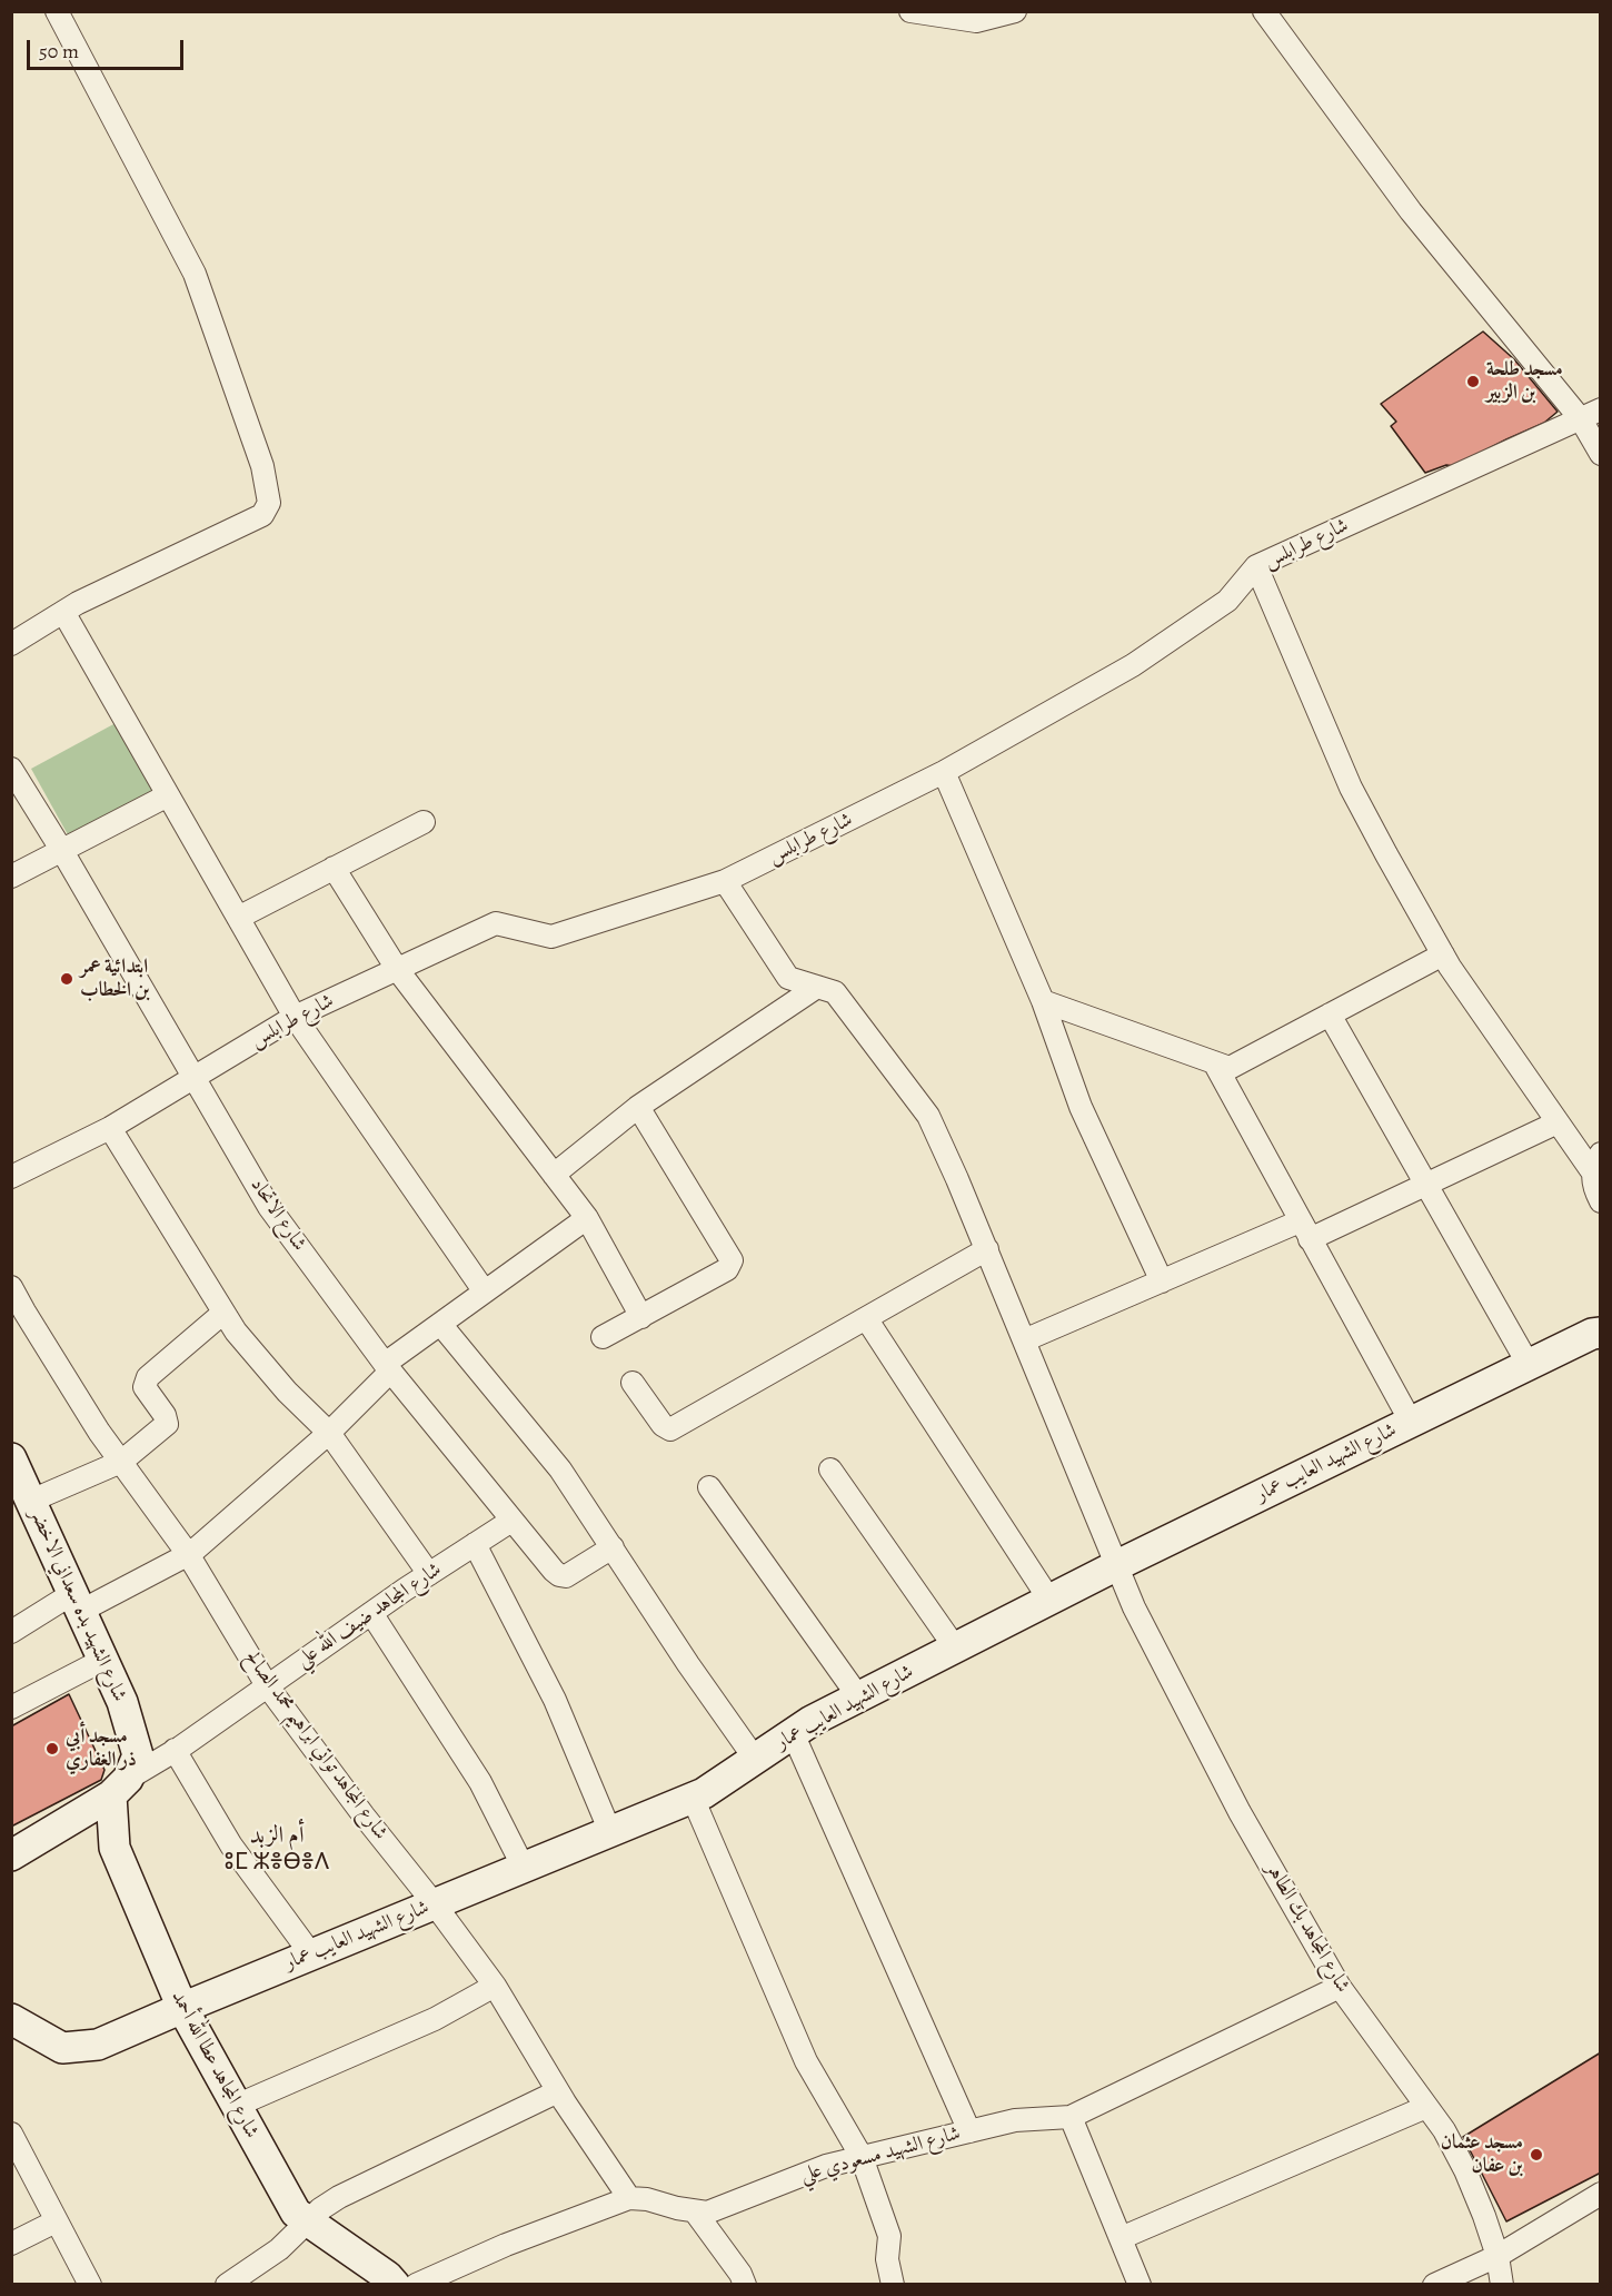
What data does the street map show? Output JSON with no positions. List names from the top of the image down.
{
  "streets": {
    "street": [
      "شارع طرابلس",
      "شارع الاتحاد",
      "شارع الشهيد العايب عمار",
      "شارع الشهيد بده سعداني الاخضر",
      "شارع المجاهد ضيف الله علي",
      "شارع المجاهد تواتي ابراهيم محمد الصالح",
      "شارع المجاهد بك الطاهر",
      "شارع المجاهد عطا الله أحمد",
      "شارع الشهيد مسعودي علي"
    ]
  },
  "crossings": [
    ["شارع طرابلس", "شارع الاتحاد"],
    ["شارع طرابلس", "شارع المجاهد بك الطاهر"],
    ["شارع الاتحاد", "شارع المجاهد ضيف الله علي"],
    ["شارع الشهيد العايب عمار", "شارع المجاهد تواتي ابراهيم محمد الصالح"],
    ["شارع الشهيد العايب عمار", "شارع المجاهد بك الطاهر"],
    ["شارع الشهيد العايب عمار", "شارع المجاهد عطا الله أحمد"],
    ["شارع الشهيد بده سعداني الاخضر", "شارع المجاهد ضيف الله علي"],
    ["شارع الشهيد بده سعداني الاخضر", "شارع المجاهد عطا الله أحمد"],
    ["شارع المجاهد ضيف الله علي", "شارع المجاهد تواتي ابراهيم محمد الصالح"],
    ["شارع المجاهد ضيف الله علي", "شارع المجاهد عطا الله أحمد"],
    ["شارع المجاهد تواتي ابراهيم محمد الصالح", "شارع الشهيد مسعودي علي"],
    ["شارع المجاهد بك الطاهر", "شارع الشهيد مسعودي علي"]
  ],
  "districts": ["أم الزبد ⵓⵎ ⵣⴻⴱⴻⴷ"],
  "places": [
    "مسجد طلحة بن الزبير",
    "ابتدائية عمر بن الخطاب",
    "مسجد أبي ذر الغفاري",
    "مسجد عثمان بن عفان"
  ],
  "scale_bar": "50 m"
}
